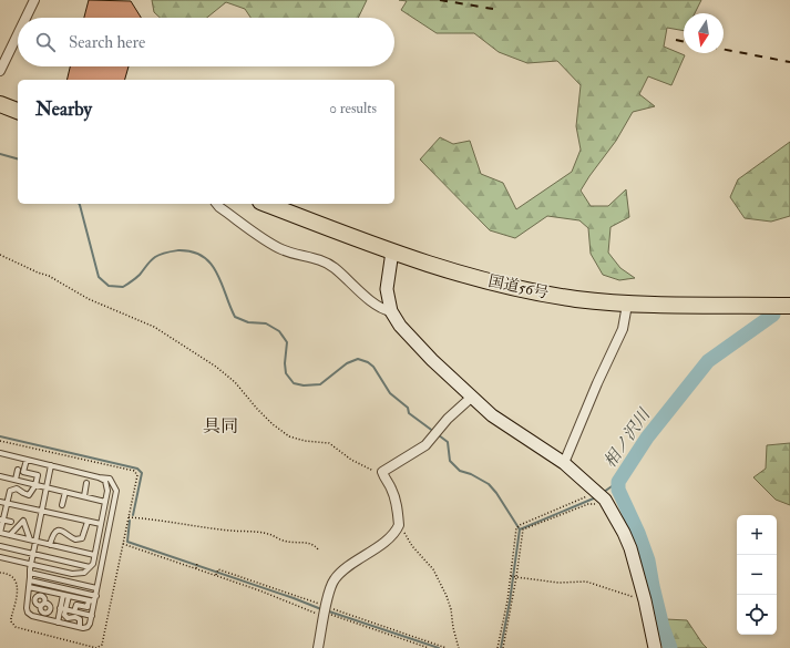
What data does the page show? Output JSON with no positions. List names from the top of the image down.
{
  "streets": {
    "highway": ["国道56号"]
  },
  "districts": ["具同"],
  "water": ["相ノ沢川"],
  "north": "bottom",
  "page": {
    "search": "Search here",
    "heading": ["Nearby", "0 results"],
    "map_buttons": ["+", "−"]
  }
}
